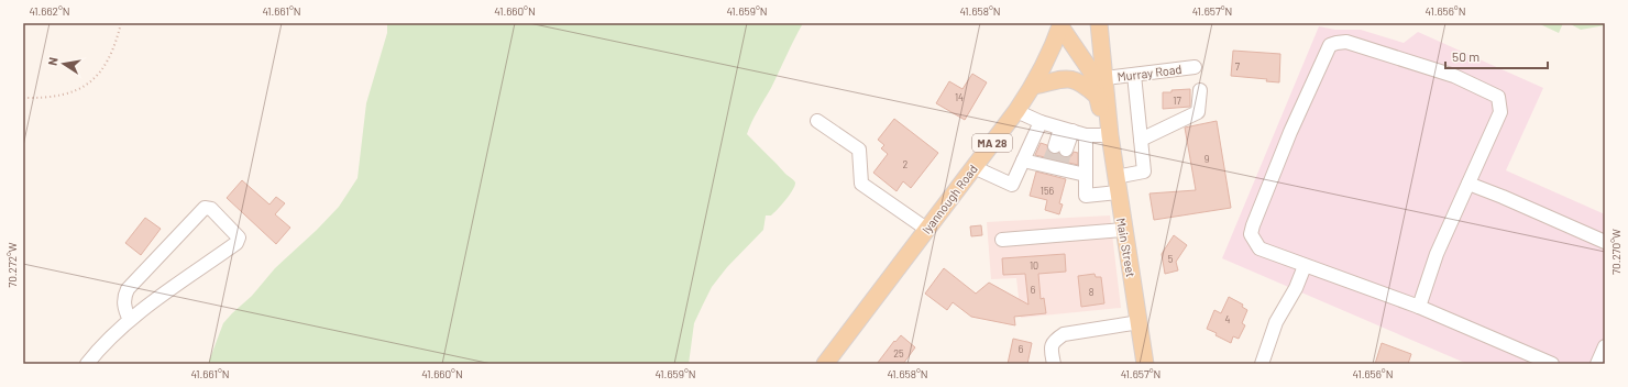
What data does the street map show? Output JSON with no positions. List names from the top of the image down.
{
  "streets": {
    "main road": ["MA 28", "Iyannough Road", "Main Street"],
    "street": ["Murray Road"]
  },
  "crossings": [
    ["Murray Road", "Main Street"],
    ["Iyannough Road", "Main Street"]
  ],
  "house_numbers": [
    "7",
    "14",
    "17",
    "9",
    "2",
    "156",
    "5",
    "10",
    "6",
    "8",
    "4",
    "6",
    "25"
  ],
  "scale_bar": "50 m",
  "north": "left",
  "coordinates": [
    "41.662°N",
    "41.661°N",
    "41.660°N",
    "41.659°N",
    "41.658°N",
    "41.657°N",
    "41.656°N",
    "70.270°W",
    "70.272°W"
  ]
}
